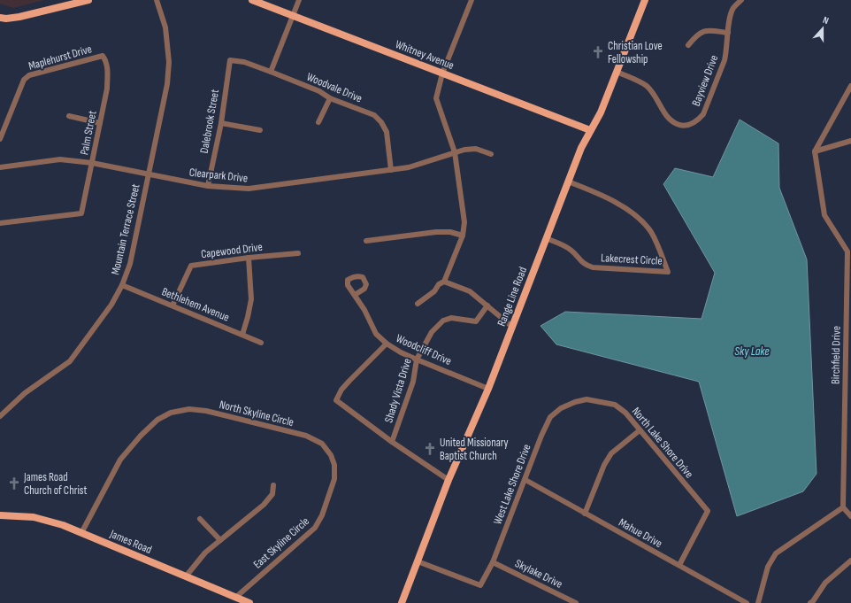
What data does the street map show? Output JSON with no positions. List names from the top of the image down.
{
  "streets": {
    "main road": ["Whitney Avenue", "Range Line Road", "James Road"],
    "street": [
      "Maplehurst Drive",
      "Bayview Drive",
      "Woodvale Drive",
      "Dalebrook Street",
      "Palm Street",
      "Clearpark Drive",
      "Mountain Terrace Street",
      "Capewood Drive",
      "Lakecrest Circle",
      "Bethlehem Avenue",
      "Woodcliff Drive",
      "Birchfield Drive",
      "Shady Vista Drive",
      "North Skyline Circle",
      "North Lake Shore Drive",
      "West Lake Shore Drive",
      "Mahue Drive",
      "East Skyline Circle",
      "Skylake Drive"
    ]
  },
  "crossings": [
    ["Whitney Avenue", "Range Line Road"],
    ["Maplehurst Drive", "Palm Street"],
    ["Bayview Drive", "Range Line Road"],
    ["Woodvale Drive", "Dalebrook Street"],
    ["Woodvale Drive", "Clearpark Drive"],
    ["Dalebrook Street", "Clearpark Drive"],
    ["Palm Street", "Clearpark Drive"],
    ["Clearpark Drive", "Mountain Terrace Street"],
    ["Mountain Terrace Street", "Bethlehem Avenue"],
    ["Capewood Drive", "Bethlehem Avenue"],
    ["Lakecrest Circle", "Range Line Road"],
    ["Range Line Road", "Woodcliff Drive"],
    ["Range Line Road", "West Lake Shore Drive"],
    ["Woodcliff Drive", "Shady Vista Drive"],
    ["North Skyline Circle", "James Road"],
    ["North Skyline Circle", "East Skyline Circle"],
    ["North Lake Shore Drive", "West Lake Shore Drive"],
    ["North Lake Shore Drive", "Mahue Drive"],
    ["West Lake Shore Drive", "Mahue Drive"],
    ["West Lake Shore Drive", "Skylake Drive"],
    ["James Road", "East Skyline Circle"]
  ],
  "water": ["Sky Lake"],
  "places": {
    "church": ["Christian Love Fellowship", "United Missionary Baptist Church", "James Road Church of Christ"]
  },
  "north": "top"
}
